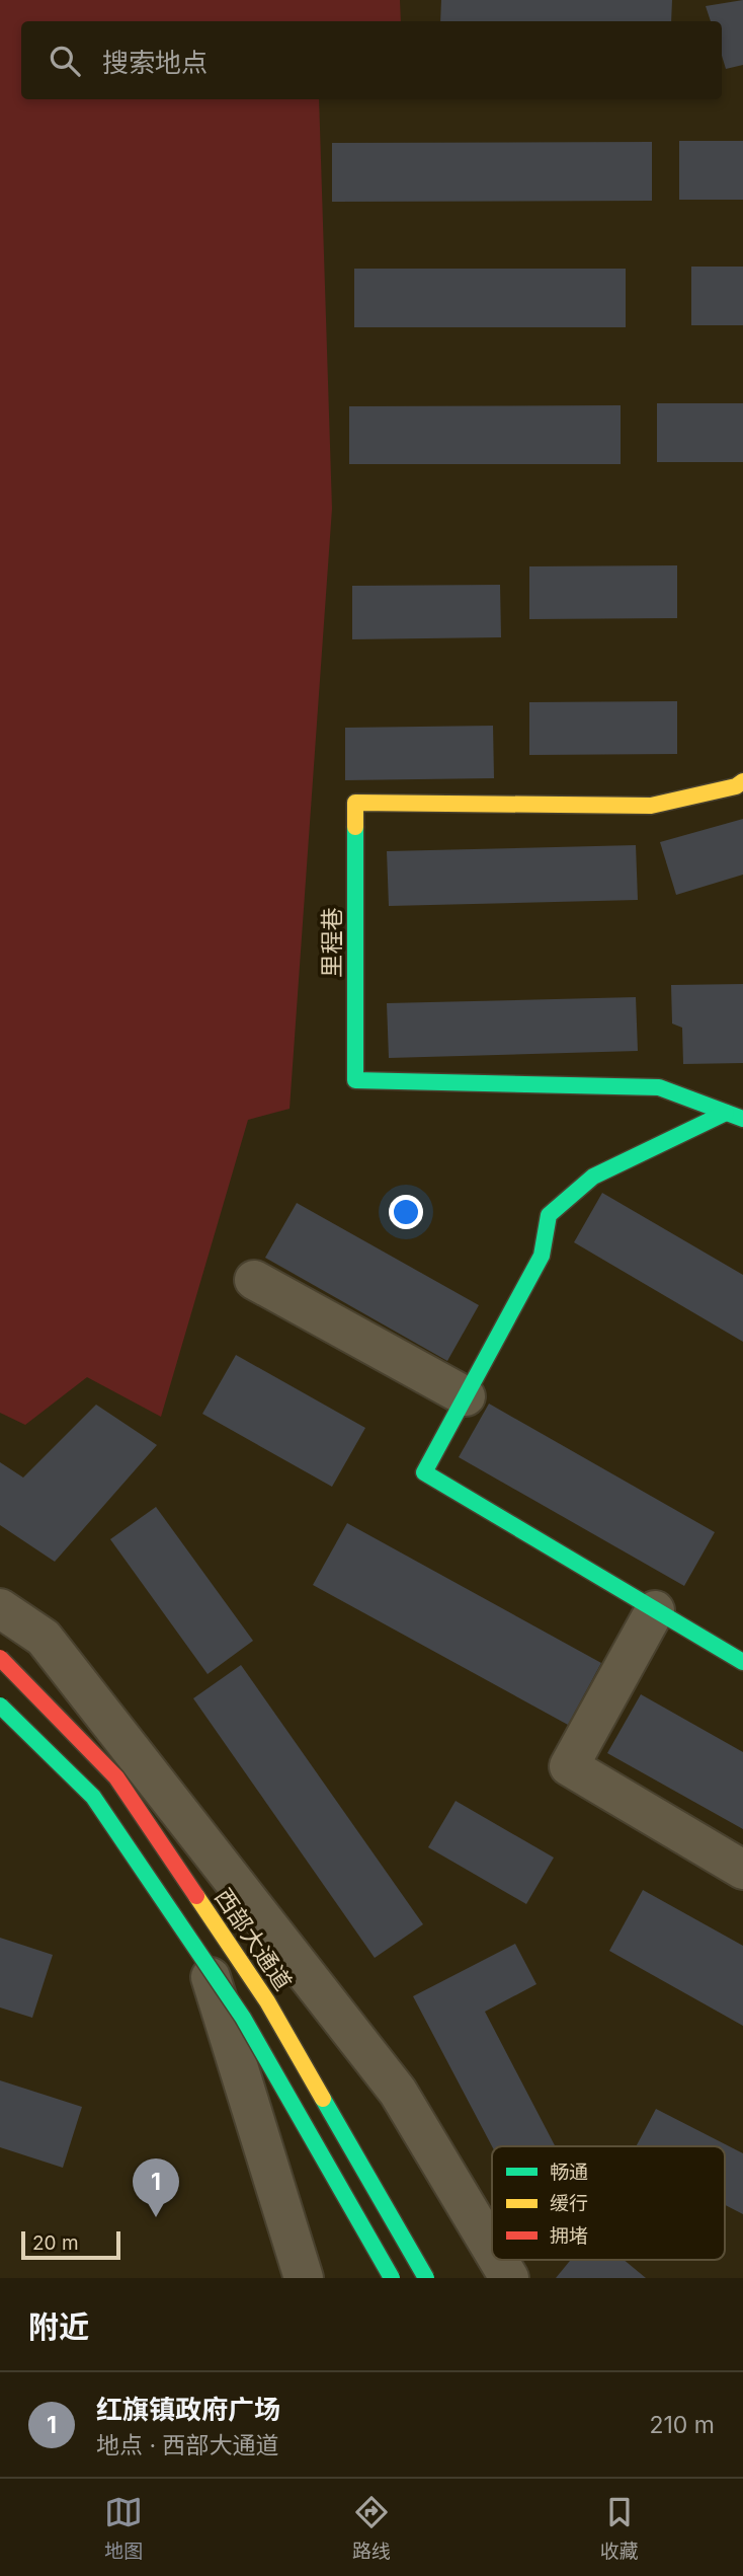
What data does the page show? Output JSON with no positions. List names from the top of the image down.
{
  "streets": {
    "main road": ["里程巷", "西部大通道"]
  },
  "legend": ["畅通", "缓行", "拥堵"],
  "scale_bar": "20 m",
  "page": {
    "search": "搜索地点",
    "pins": "1",
    "scale": "20 m",
    "heading": "附近",
    "list": [
      {
        "mark": "1",
        "name": "红旗镇政府广场",
        "note": "地点 · 西部大通道",
        "value": "210 m"
      }
    ],
    "nav": ["地图", "路线", "收藏"]
  }
}
